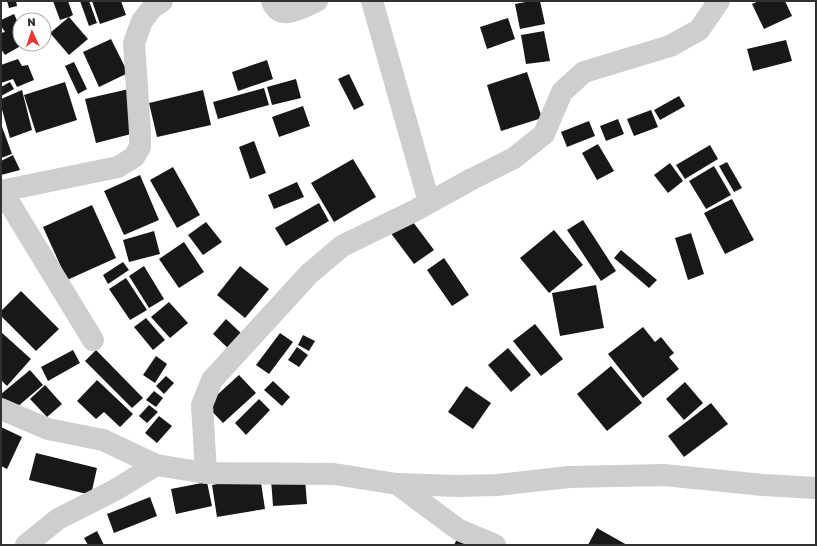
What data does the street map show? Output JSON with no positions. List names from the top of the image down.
{
  "north": "top"
}
